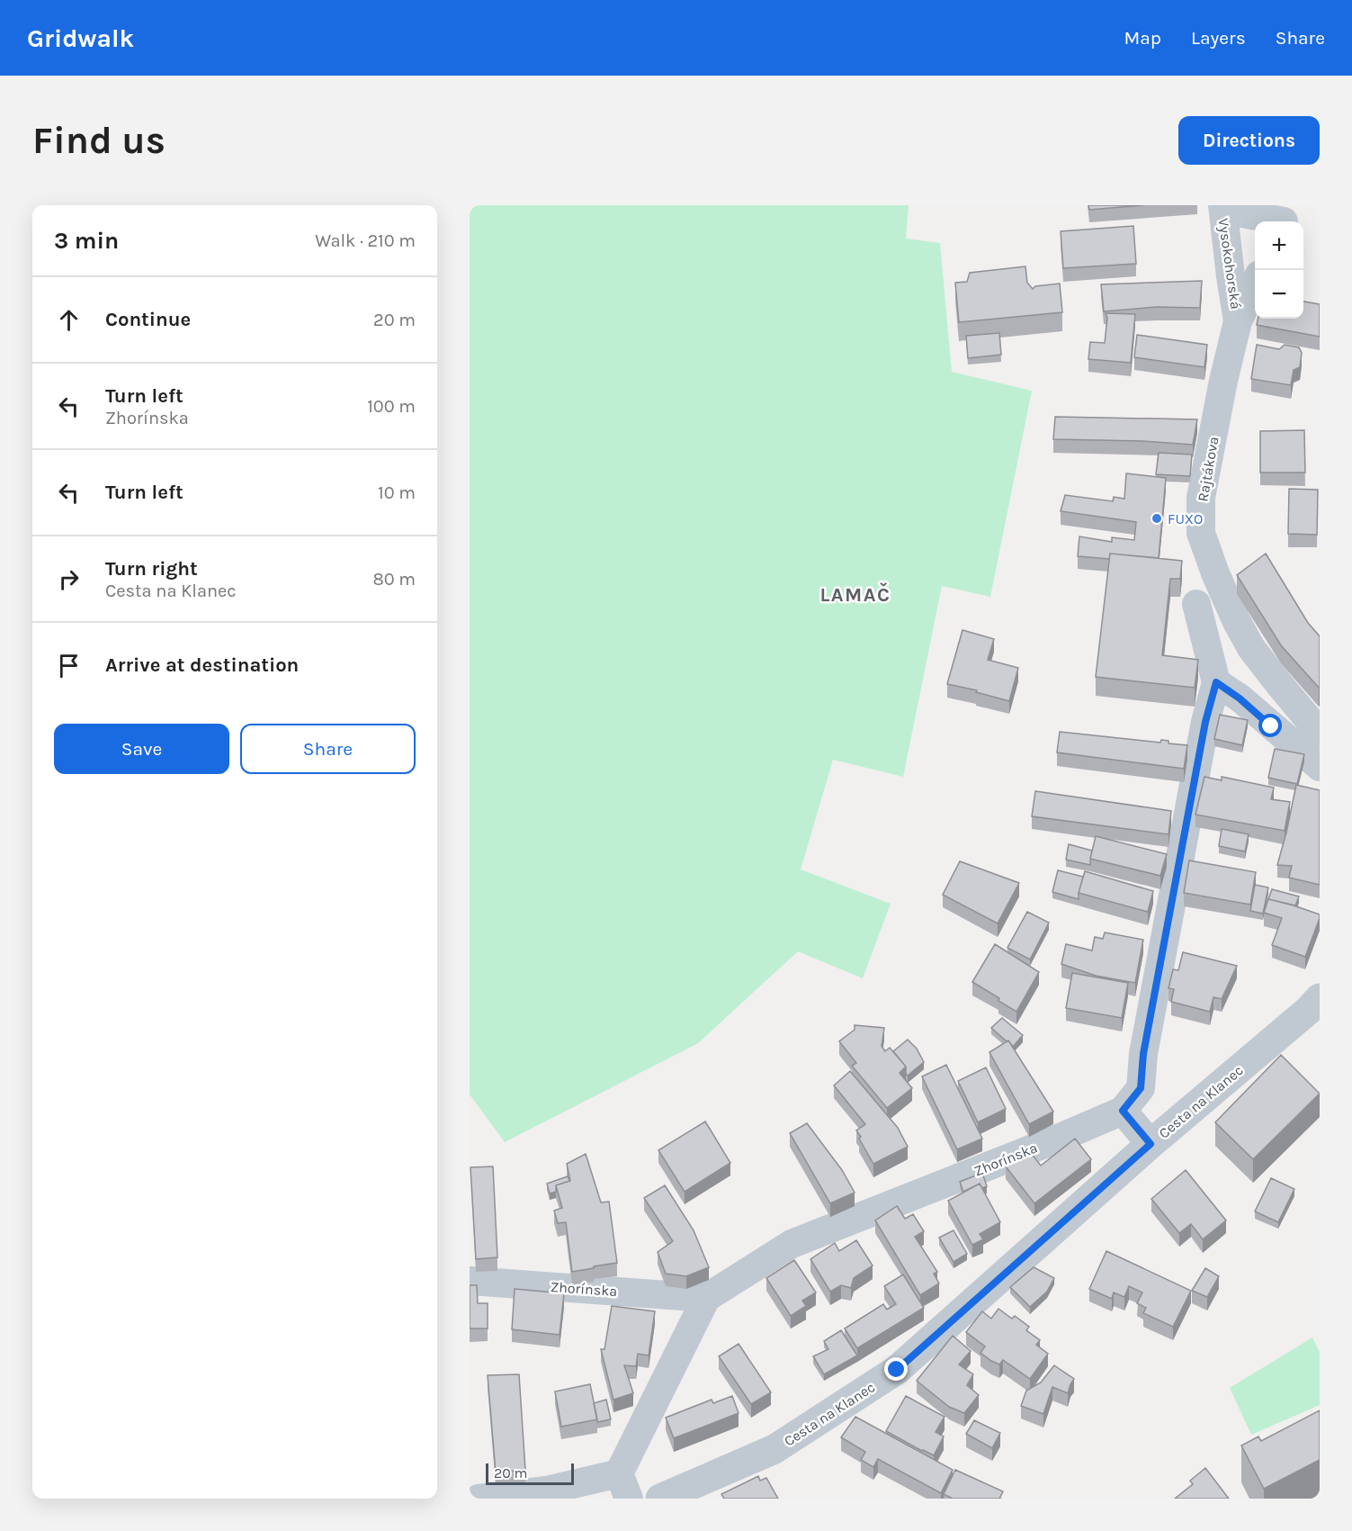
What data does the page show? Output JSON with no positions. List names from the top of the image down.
{
  "streets": {
    "street": [
      "Vysokohorská",
      "Rajtákova",
      "Cesta na Klanec",
      "Zhorínska"
    ]
  },
  "crossings": [
    ["Vysokohorská", "Rajtákova"]
  ],
  "districts": ["LAMAČ"],
  "places": ["FUXO"],
  "scale_bar": "20 m",
  "page": {
    "header": "Gridwalk",
    "nav": ["Map", "Layers", "Share"],
    "buttons": [
      "Directions",
      ["Save", "Share"]
    ],
    "title": "Find us",
    "heading": ["3 min", "Walk · 210 m"],
    "map_buttons": ["+", "−"],
    "list": [
      ["Continue", "20 m"],
      ["Turn left", "Zhorínska", "100 m"],
      ["Turn left", "10 m"],
      ["Turn right", "Cesta na Klanec", "80 m"],
      "Arrive at destination"
    ],
    "scale": "20 m"
  }
}
